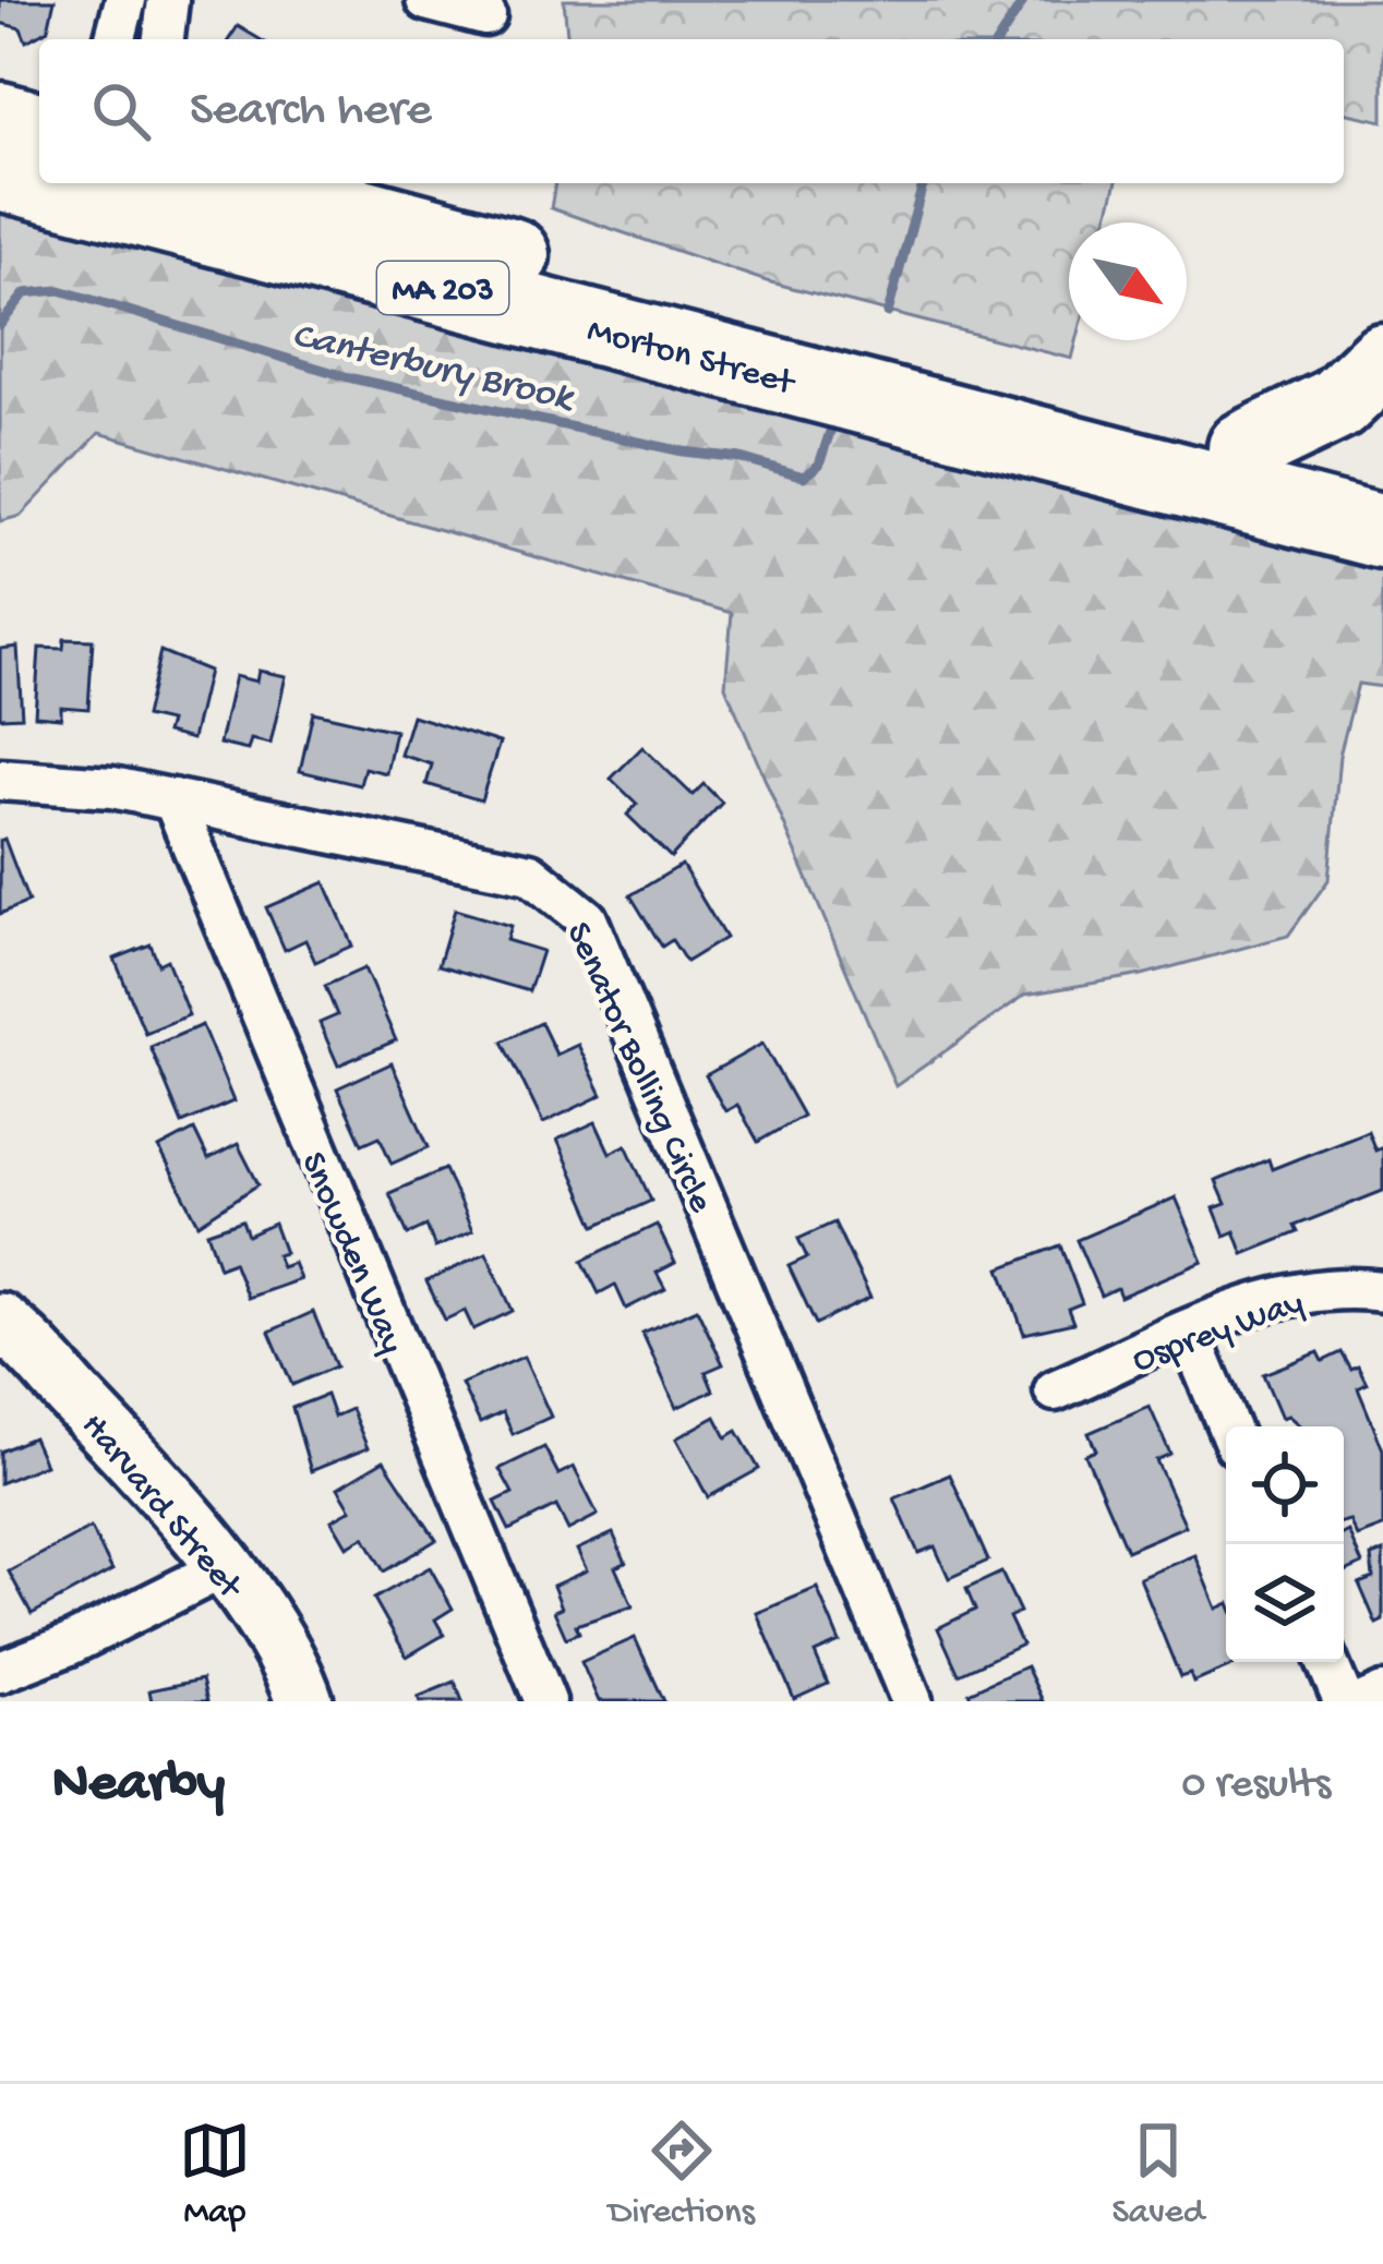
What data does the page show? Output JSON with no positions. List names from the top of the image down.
{
  "streets": {
    "highway": ["MA 203", "Morton Street"],
    "main road": ["Harvard Street"],
    "street": ["Senator Bolling Circle", "Snowden Way", "Osprey Way"]
  },
  "crossings": [
    ["Senator Bolling Circle", "Snowden Way"]
  ],
  "water": ["Canterbury Brook"],
  "north": "bottom right",
  "page": {
    "search": "Search here",
    "heading": ["Nearby", "0 results"],
    "nav": ["Map", "Directions", "Saved"]
  }
}
